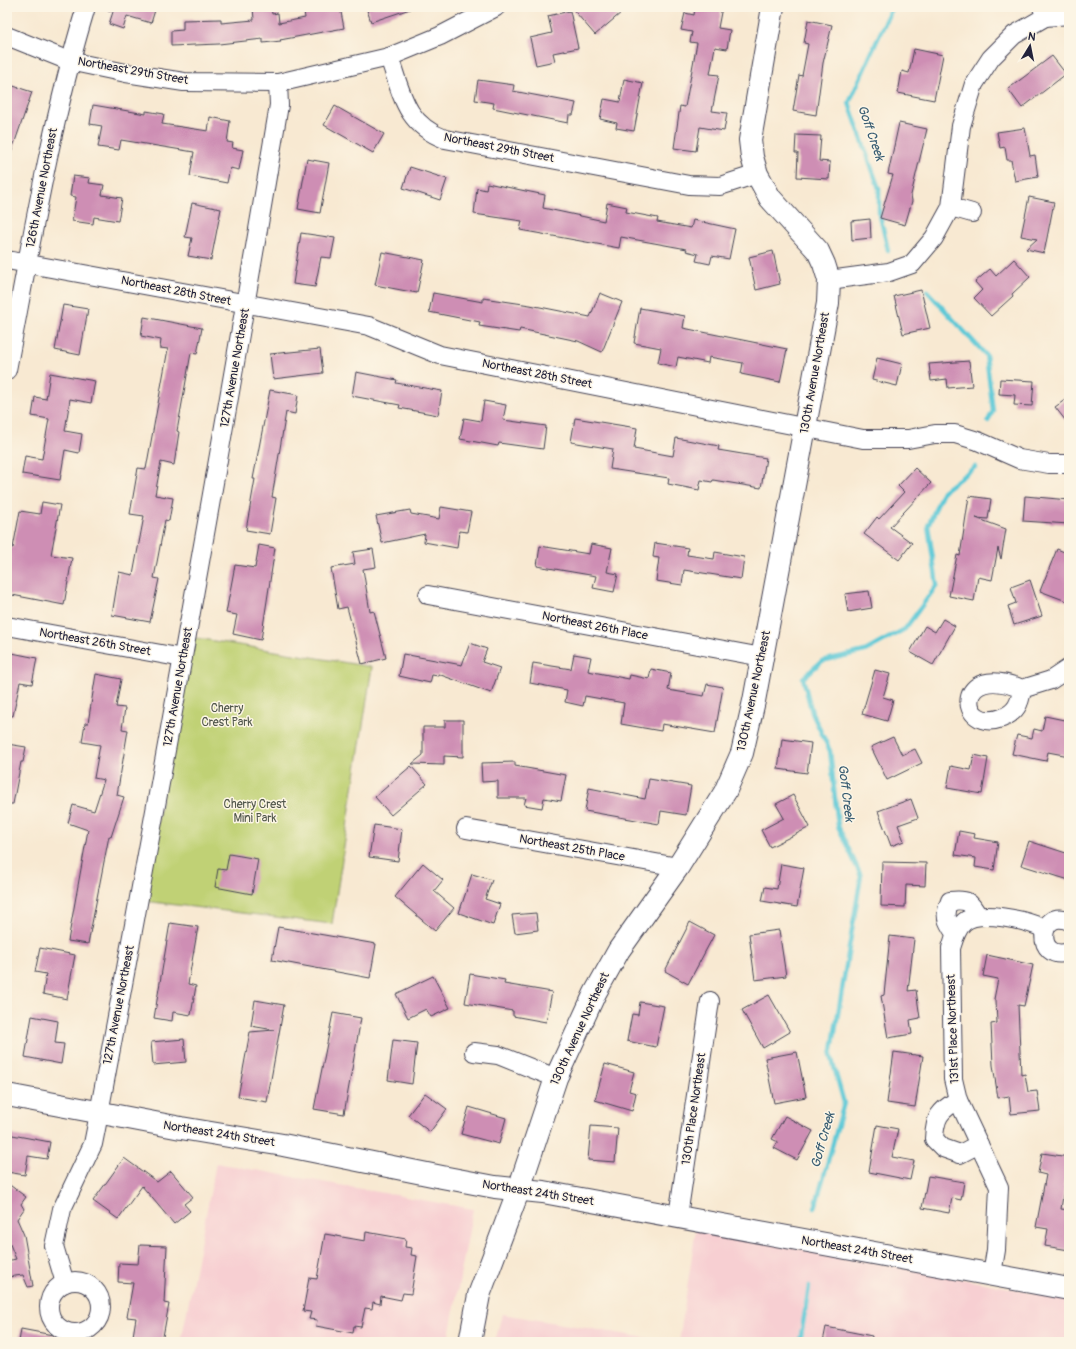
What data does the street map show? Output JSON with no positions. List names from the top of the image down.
{
  "streets": {
    "street": [
      "Northeast 29th Street",
      "126th Avenue Northeast",
      "Northeast 28th Street",
      "127th Avenue Northeast",
      "130th Avenue Northeast",
      "Northeast 26th Place",
      "Northeast 26th Street",
      "Northeast 25th Place",
      "131st Place Northeast",
      "130th Place Northeast",
      "Northeast 24th Street"
    ]
  },
  "crossings": [
    ["Northeast 29th Street", "126th Avenue Northeast"],
    ["Northeast 29th Street", "127th Avenue Northeast"],
    ["Northeast 29th Street", "130th Avenue Northeast"],
    ["126th Avenue Northeast", "Northeast 28th Street"],
    ["Northeast 28th Street", "127th Avenue Northeast"],
    ["Northeast 28th Street", "130th Avenue Northeast"],
    ["127th Avenue Northeast", "Northeast 26th Street"],
    ["127th Avenue Northeast", "Northeast 24th Street"],
    ["130th Avenue Northeast", "Northeast 26th Place"],
    ["130th Avenue Northeast", "Northeast 25th Place"],
    ["130th Avenue Northeast", "Northeast 24th Street"],
    ["131st Place Northeast", "Northeast 24th Street"],
    ["130th Place Northeast", "Northeast 24th Street"]
  ],
  "water": ["Goff Creek"],
  "parks": ["Cherry Crest Park", "Cherry Crest Mini Park"],
  "north": "top"
}
